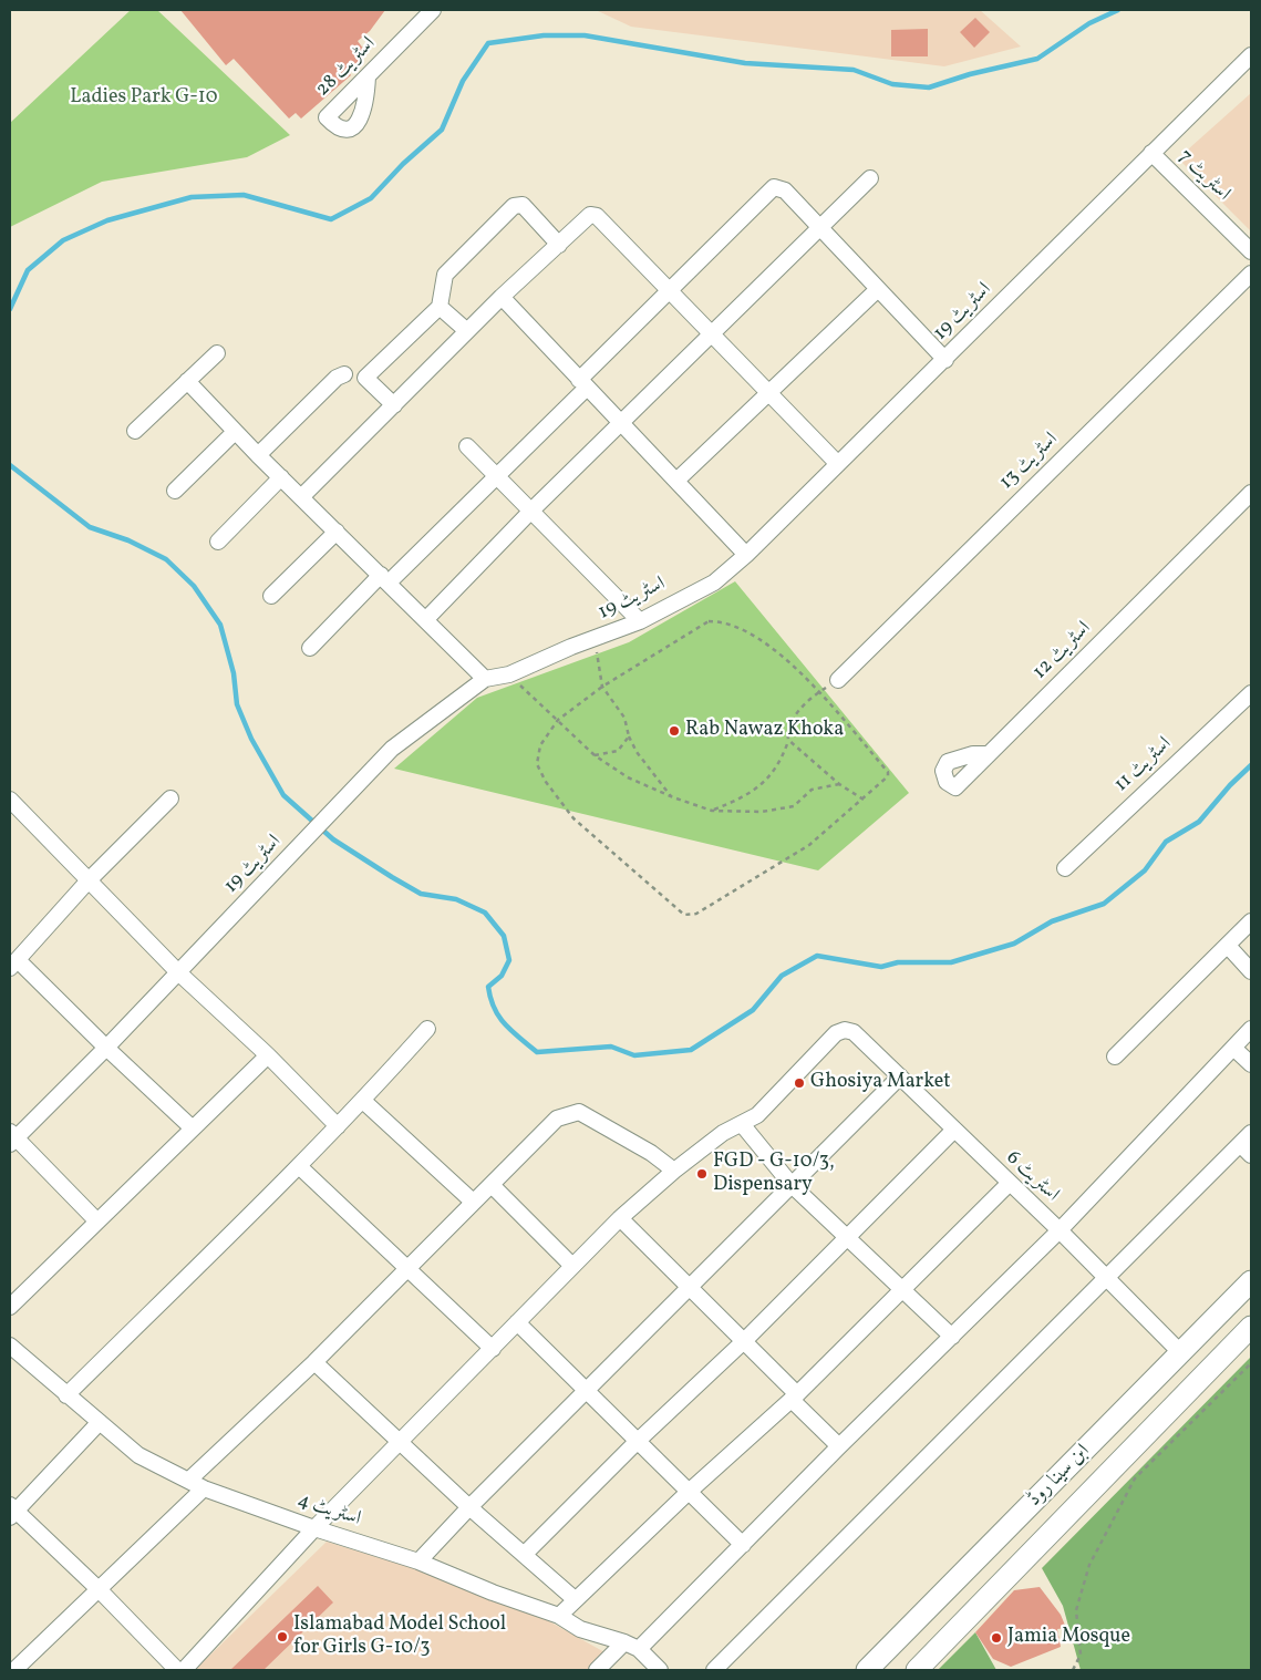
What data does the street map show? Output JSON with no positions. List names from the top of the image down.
{
  "streets": {
    "main road": ["ابن سینا روڈ"],
    "street": [
      "اسٹریٹ 28",
      "اسٹریٹ 7",
      "اسٹریٹ 19",
      "اسٹریٹ 13",
      "اسٹریٹ 12",
      "اسٹریٹ 11",
      "اسٹریٹ 6",
      "اسٹریٹ 4"
    ]
  },
  "crossings": [
    ["اسٹریٹ 7", "اسٹریٹ 19"],
    ["اسٹریٹ 6", "ابن سینا روڈ"]
  ],
  "parks": ["Ladies Park G-10"],
  "places": [
    "Rab Nawaz Khoka",
    "Ghosiya Market",
    "FGD - G-10/3, Dispensary",
    "Islamabad Model School for Girls G-10/3",
    "Jamia Mosque"
  ]
}
